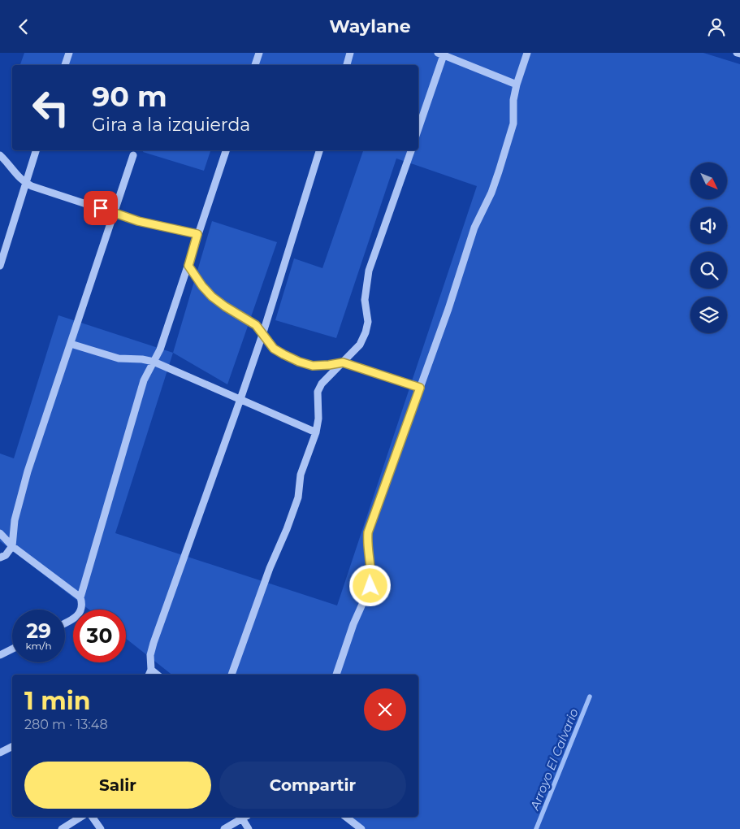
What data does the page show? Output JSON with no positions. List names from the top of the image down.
{
  "water": ["Arroyo El Calvario"],
  "north": "bottom right",
  "page": {
    "header": "Waylane",
    "turn": ["90 m", "Gira a la izquierda"],
    "speed": "29 km/h",
    "limit": "30",
    "heading": ["1 min", "280 m · 13:48"],
    "buttons": ["Salir", "Compartir"]
  }
}
